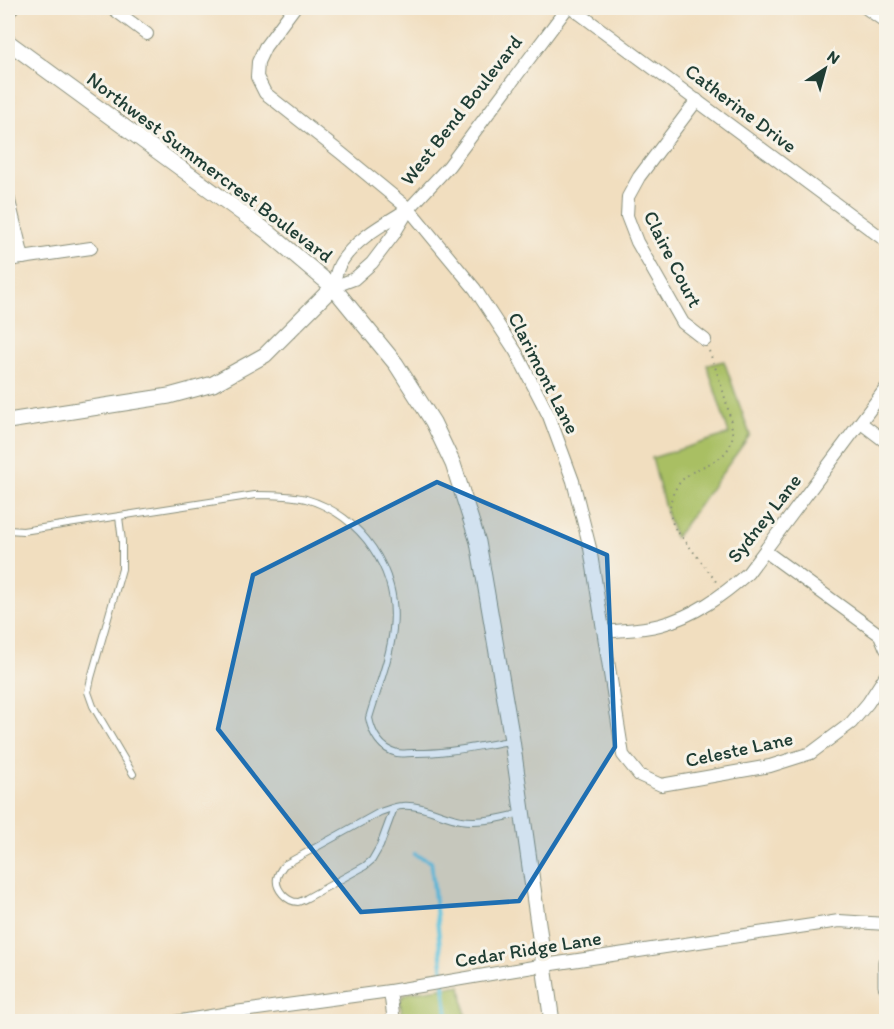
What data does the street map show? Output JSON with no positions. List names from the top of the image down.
{
  "streets": {
    "street": [
      "Catherine Drive",
      "West Bend Boulevard",
      "Northwest Summercrest Boulevard",
      "Claire Court",
      "Clarimont Lane",
      "Sydney Lane",
      "Celeste Lane",
      "Cedar Ridge Lane"
    ]
  },
  "crossings": [
    ["Catherine Drive", "Claire Court"],
    ["West Bend Boulevard", "Northwest Summercrest Boulevard"],
    ["West Bend Boulevard", "Clarimont Lane"],
    ["Northwest Summercrest Boulevard", "Cedar Ridge Lane"],
    ["Clarimont Lane", "Sydney Lane"],
    ["Clarimont Lane", "Celeste Lane"]
  ],
  "north": "top right"
}
